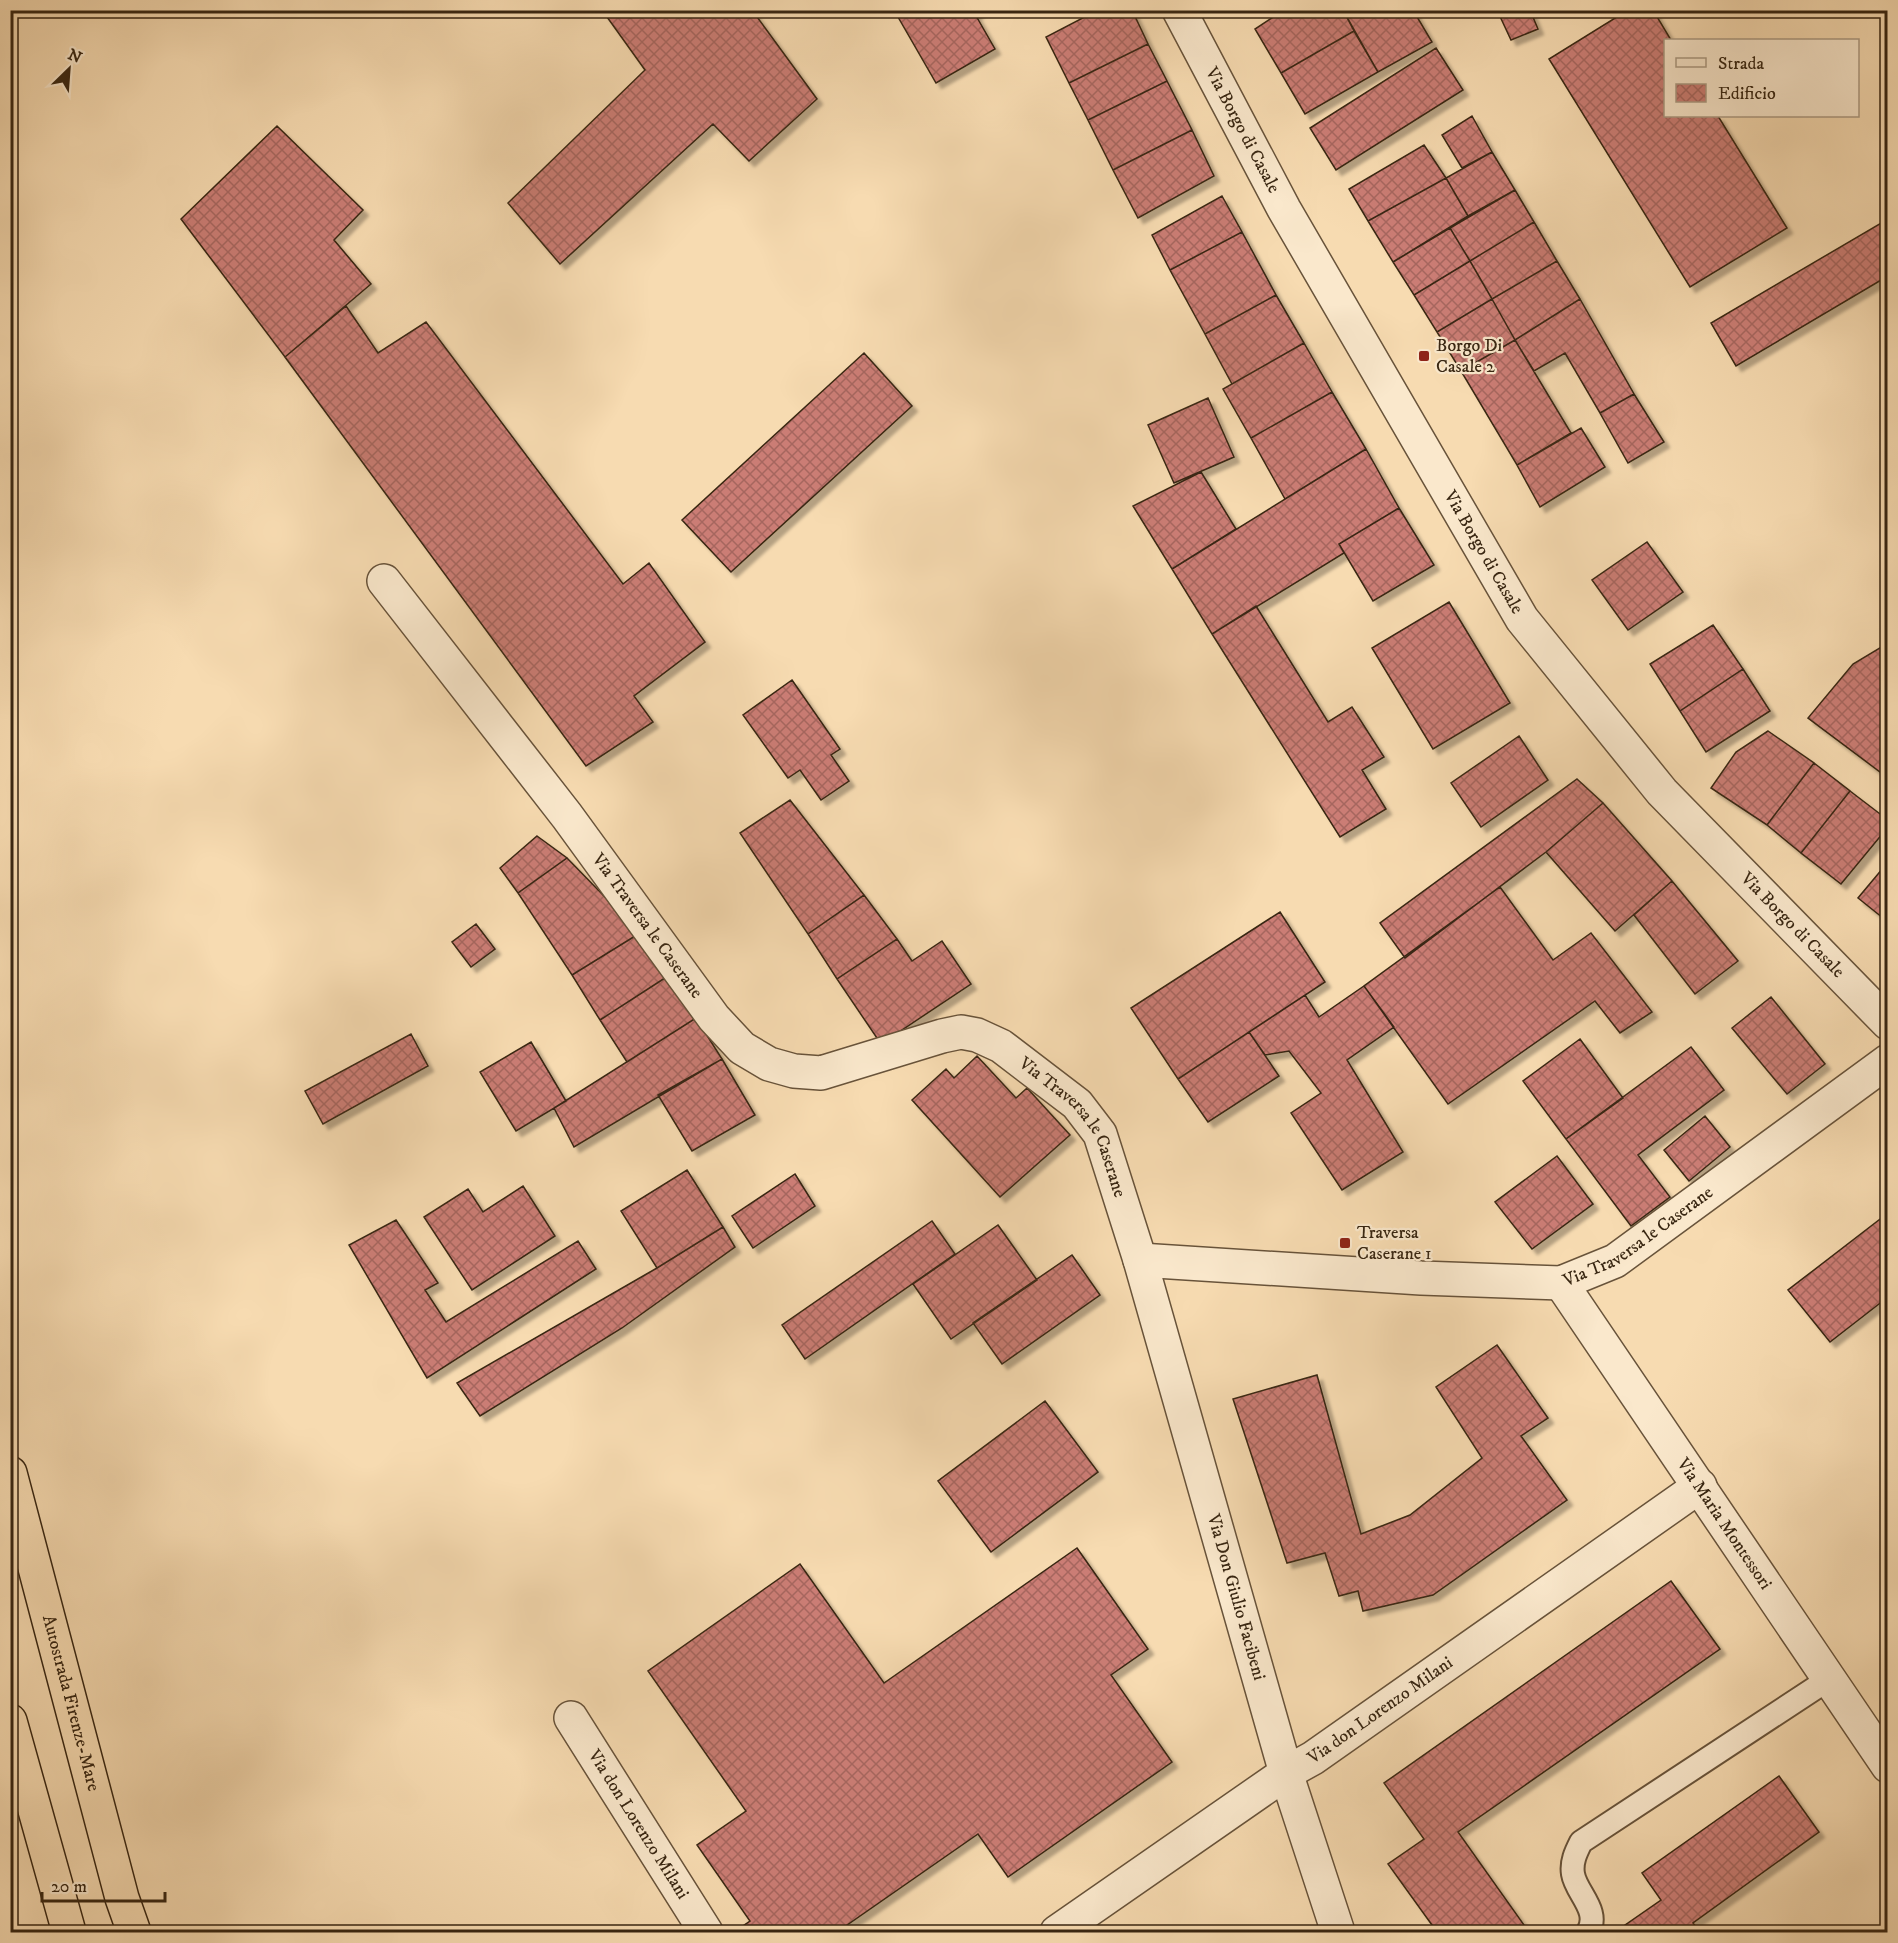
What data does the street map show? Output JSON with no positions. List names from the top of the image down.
{
  "streets": {
    "highway": ["Autostrada Firenze-Mare"],
    "street": [
      "Via Borgo di Casale",
      "Via Traversa le Caserane",
      "Via Maria Montessori",
      "Via Don Giulio Facibeni",
      "Via don Lorenzo Milani"
    ]
  },
  "crossings": [
    ["Via Traversa le Caserane", "Via Maria Montessori"],
    ["Via Traversa le Caserane", "Via Don Giulio Facibeni"],
    ["Via Maria Montessori", "Via don Lorenzo Milani"],
    ["Via Don Giulio Facibeni", "Via don Lorenzo Milani"]
  ],
  "places": {
    "transit": ["Borgo Di Casale 2", "Traversa Caserane 1"]
  },
  "legend": ["Strada", "Edificio"],
  "scale_bar": "20 m",
  "north": "top right"
}
